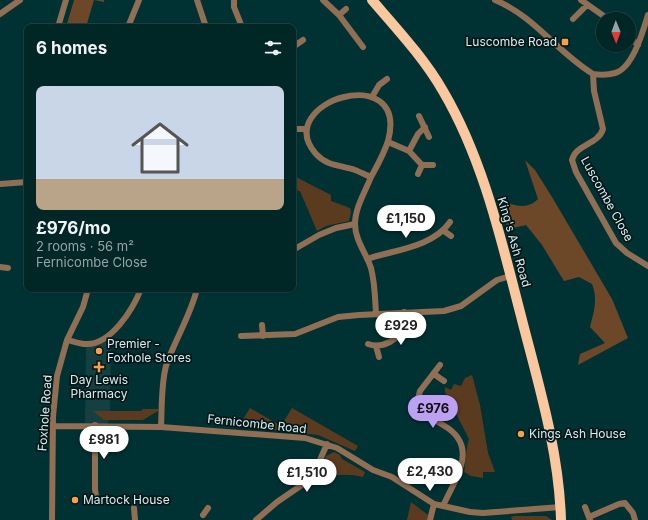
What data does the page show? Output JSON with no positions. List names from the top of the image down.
{
  "streets": {
    "highway": ["King's Ash Road"],
    "street": ["Luscombe Close", "Foxhole Road", "Fernicombe Road"]
  },
  "crossings": [
    ["King's Ash Road", "Fernicombe Road"],
    ["Foxhole Road", "Fernicombe Road"]
  ],
  "places": {
    "transit": ["Luscombe Road"],
    "other": ["Premier - Foxhole Stores", "Kings Ash House", "Martock House"],
    "health": ["Day Lewis Pharmacy"]
  },
  "north": "bottom",
  "page": {
    "heading": "6 homes",
    "list": [
      {
        "name": "£976/mo",
        "note": "2 rooms · 56 m² · Fernicombe Close"
      }
    ],
    "price": [
      "£1,150",
      "£929",
      "£976",
      "£981",
      "£2,430",
      "£1,510"
    ]
  }
}
